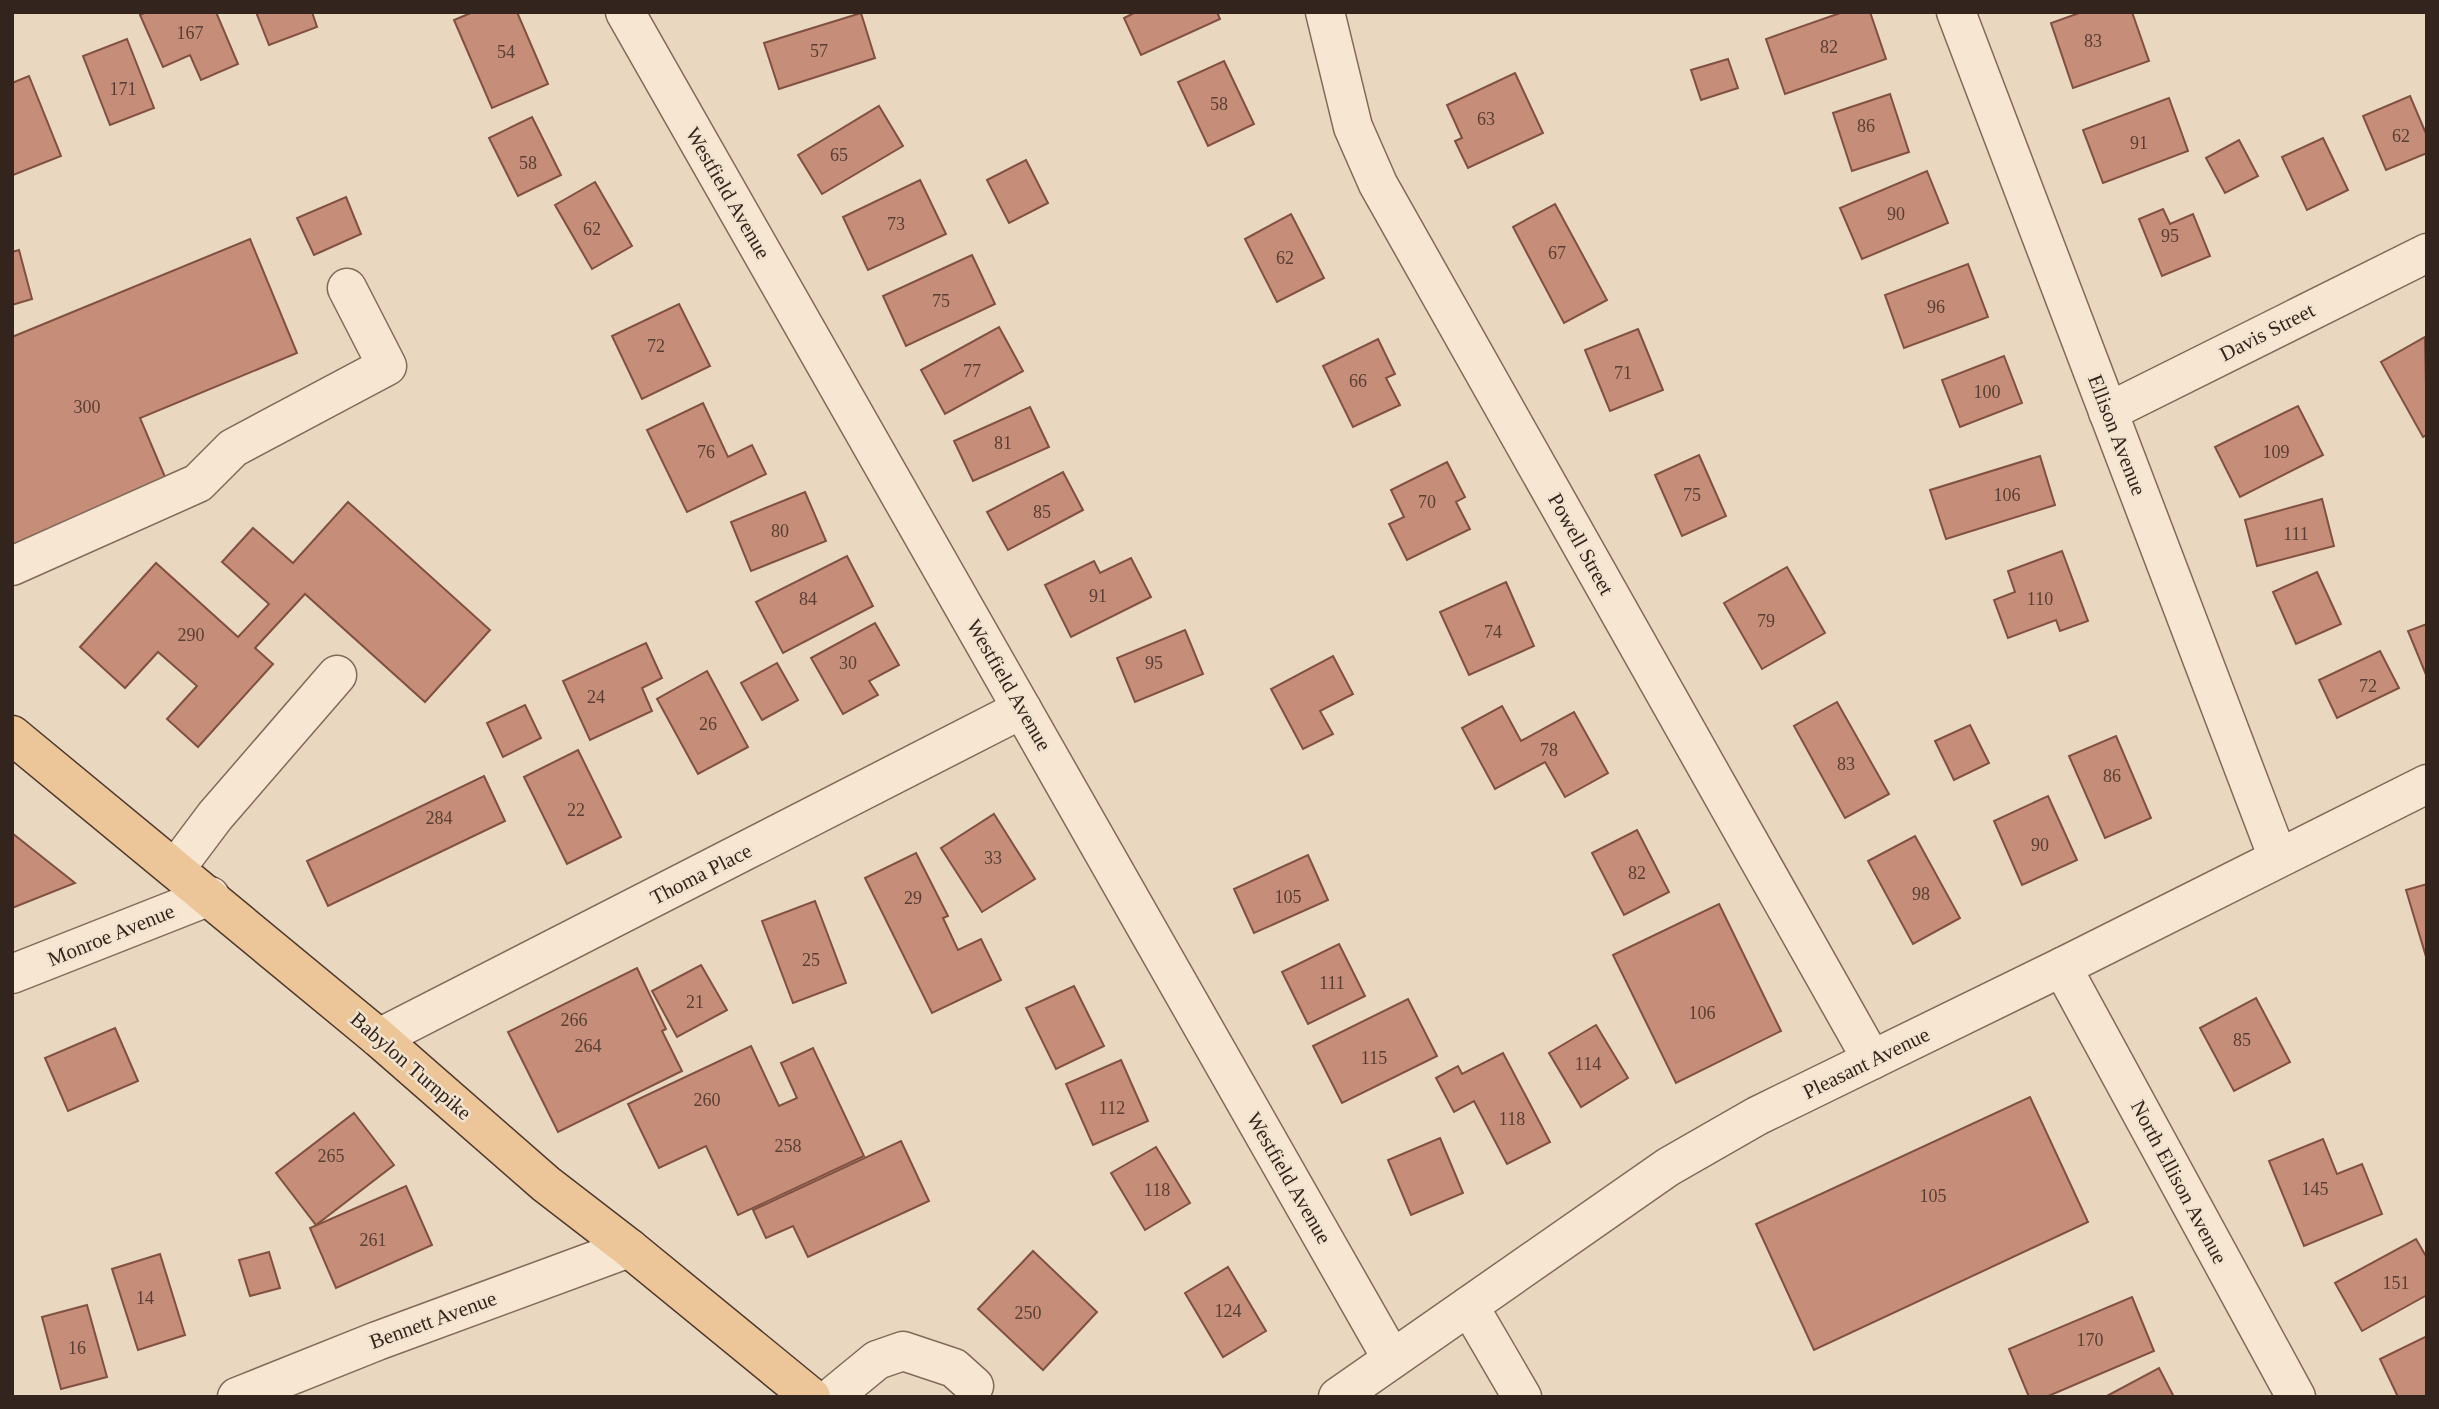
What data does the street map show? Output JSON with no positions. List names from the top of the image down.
{
  "streets": {
    "main road": ["Babylon Turnpike"],
    "street": [
      "Westfield Avenue",
      "Davis Street",
      "Ellison Avenue",
      "Powell Street",
      "Thoma Place",
      "Monroe Avenue",
      "Pleasant Avenue",
      "North Ellison Avenue",
      "Bennett Avenue"
    ]
  },
  "crossings": [
    ["Westfield Avenue", "Thoma Place"],
    ["Westfield Avenue", "Pleasant Avenue"],
    ["Davis Street", "Ellison Avenue"],
    ["Ellison Avenue", "Pleasant Avenue"],
    ["Powell Street", "Pleasant Avenue"],
    ["Thoma Place", "Babylon Turnpike"],
    ["Monroe Avenue", "Babylon Turnpike"],
    ["Pleasant Avenue", "North Ellison Avenue"],
    ["Babylon Turnpike", "Bennett Avenue"]
  ],
  "house_numbers": [
    "167",
    "83",
    "82",
    "57",
    "54",
    "171",
    "58",
    "63",
    "86",
    "62",
    "91",
    "65",
    "58",
    "90",
    "73",
    "62",
    "95",
    "67",
    "62",
    "75",
    "96",
    "72",
    "77",
    "71",
    "66",
    "100",
    "300",
    "81",
    "76",
    "109",
    "75",
    "106",
    "70",
    "85",
    "80",
    "111",
    "91",
    "84",
    "110",
    "79",
    "74",
    "290",
    "30",
    "95",
    "72",
    "24",
    "26",
    "78",
    "83",
    "86",
    "22",
    "284",
    "90",
    "33",
    "82",
    "98",
    "105",
    "29",
    "25",
    "111",
    "21",
    "106",
    "266",
    "85",
    "264",
    "115",
    "114",
    "260",
    "112",
    "118",
    "258",
    "265",
    "145",
    "118",
    "105",
    "261",
    "151",
    "14",
    "124",
    "250",
    "170",
    "16"
  ]
}
